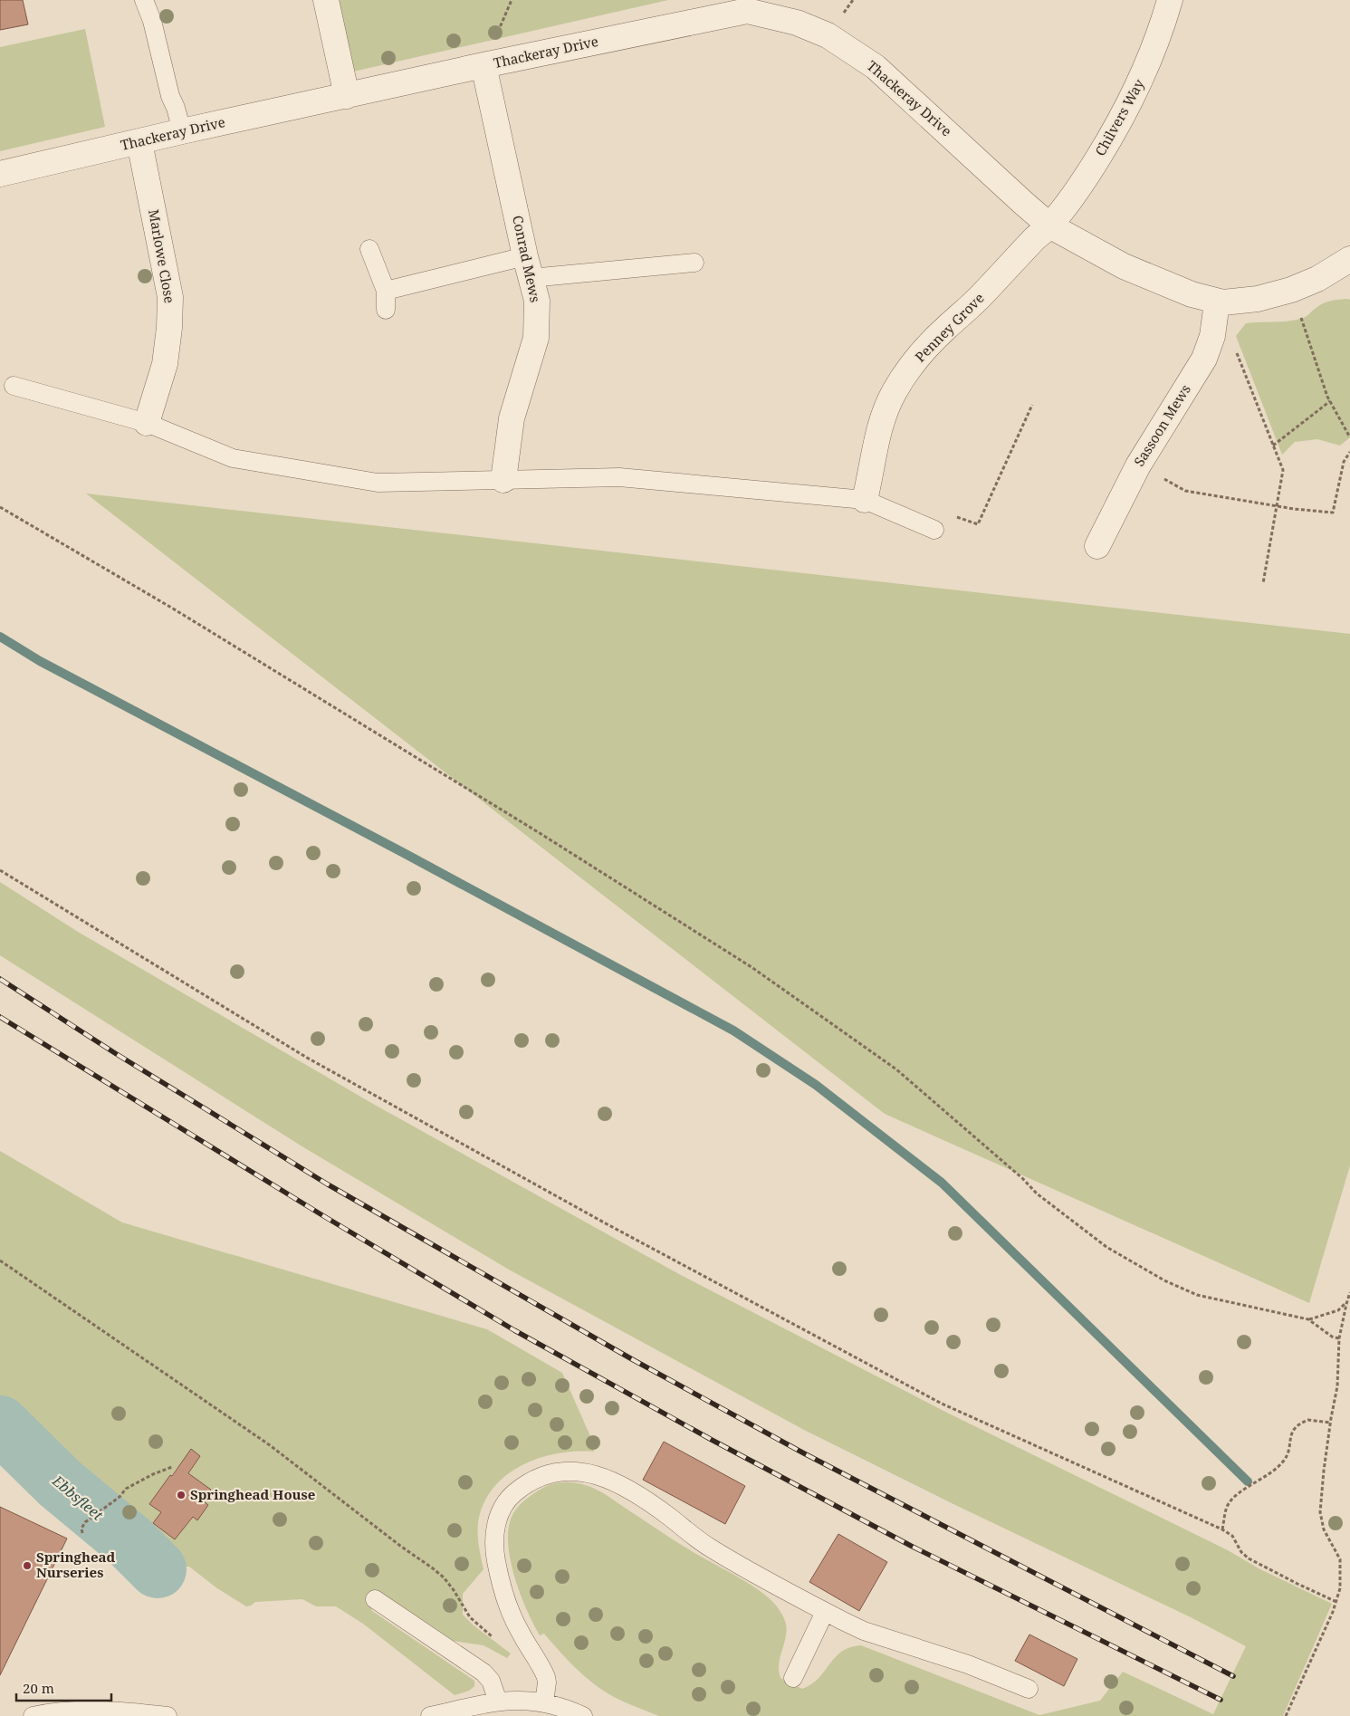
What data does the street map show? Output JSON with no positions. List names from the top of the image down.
{
  "streets": {
    "street": [
      "Thackeray Drive",
      "Chilvers Way",
      "Marlowe Close",
      "Conrad Mews",
      "Penney Grove",
      "Sassoon Mews"
    ]
  },
  "crossings": [
    ["Thackeray Drive", "Chilvers Way"],
    ["Thackeray Drive", "Marlowe Close"],
    ["Thackeray Drive", "Conrad Mews"],
    ["Thackeray Drive", "Penney Grove"],
    ["Thackeray Drive", "Sassoon Mews"],
    ["Chilvers Way", "Penney Grove"]
  ],
  "water": ["Ebbsfleet"],
  "places": ["Springhead House", "Springhead Nurseries"],
  "scale_bar": "20 m"
}
